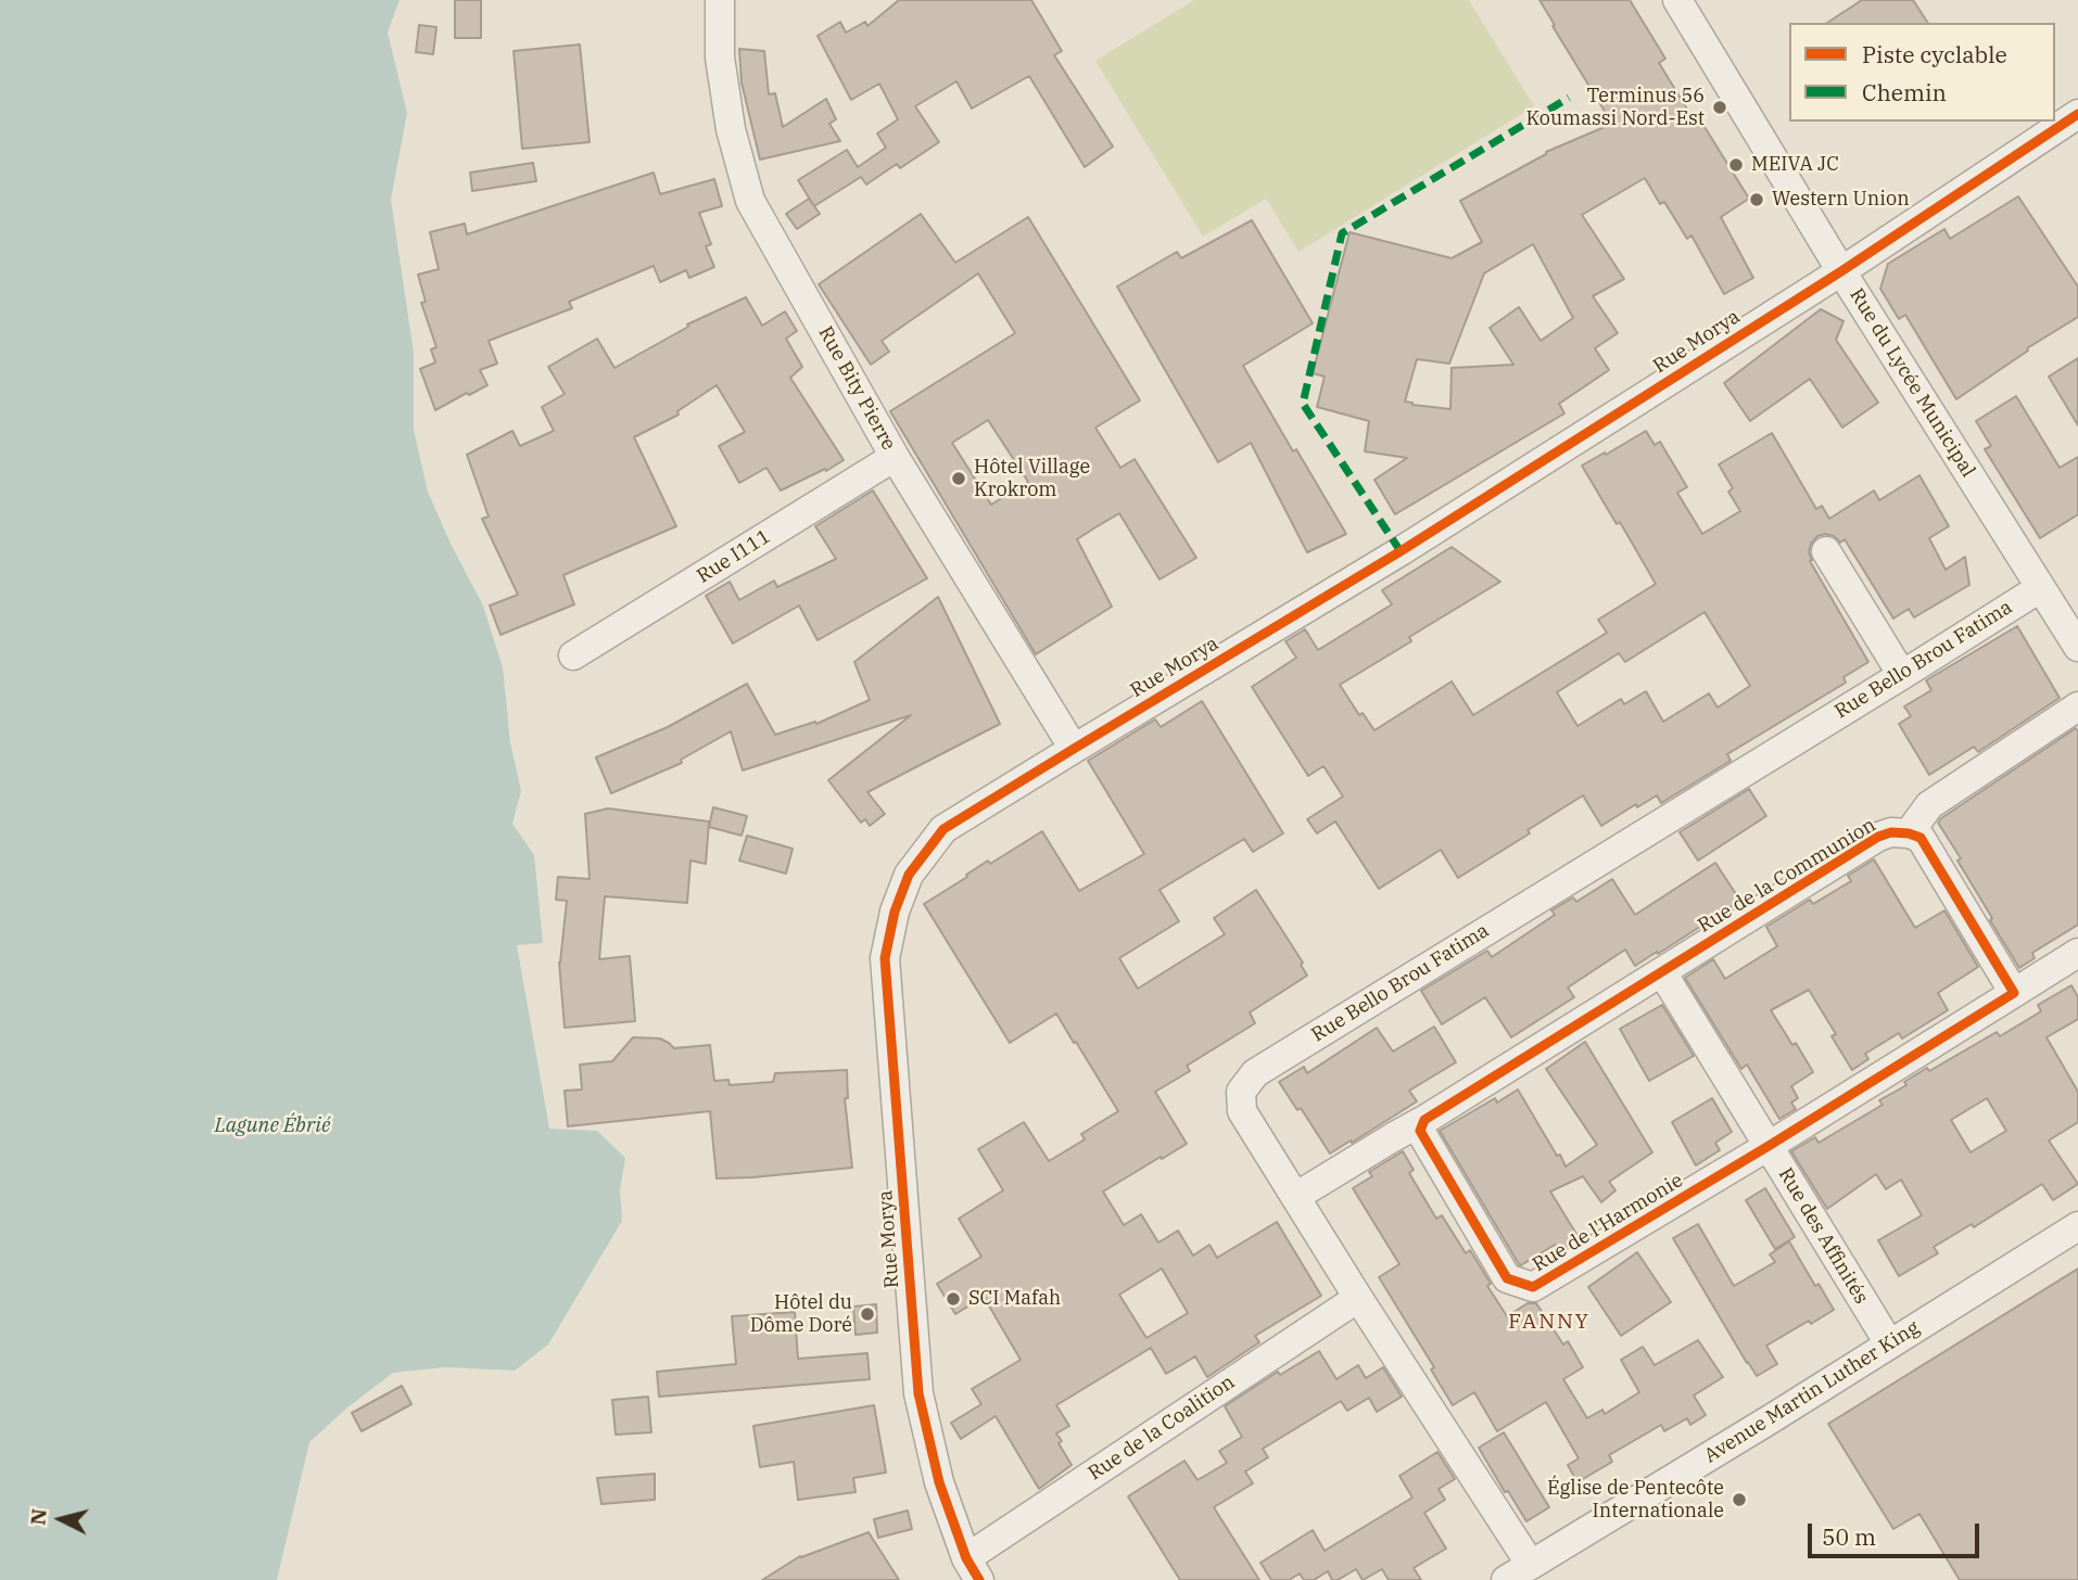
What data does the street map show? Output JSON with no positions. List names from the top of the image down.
{
  "streets": {
    "street": [
      "Rue Morya",
      "Rue du Lycée Municipal",
      "Rue Bity Pierre",
      "Rue I111",
      "Rue Bello Brou Fatima",
      "Rue de la Communion",
      "Rue de l'Harmonie",
      "Rue des Affinités",
      "Avenue Martin Luther King",
      "Rue de la Coalition"
    ]
  },
  "crossings": [
    ["Rue Morya", "Rue du Lycée Municipal"],
    ["Rue Morya", "Rue Bity Pierre"],
    ["Rue Morya", "Rue de la Coalition"],
    ["Rue du Lycée Municipal", "Rue Bello Brou Fatima"],
    ["Rue Bity Pierre", "Rue I111"],
    ["Rue Bello Brou Fatima", "Avenue Martin Luther King"],
    ["Rue Bello Brou Fatima", "Rue de la Coalition"],
    ["Rue de la Communion", "Rue des Affinités"],
    ["Rue de l'Harmonie", "Rue des Affinités"],
    ["Rue des Affinités", "Avenue Martin Luther King"]
  ],
  "districts": ["FANNY"],
  "water": ["Lagune Ébrié"],
  "places": [
    "Terminus 56 Koumassi Nord-Est",
    "MEIVA JC",
    "Western Union",
    "Hôtel Village Krokrom",
    "SCI Mafah",
    "Hôtel du Dôme Doré",
    "Église de Pentecôte Internationale"
  ],
  "legend": ["Piste cyclable", "Chemin"],
  "scale_bar": "50 m",
  "north": "left"
}
